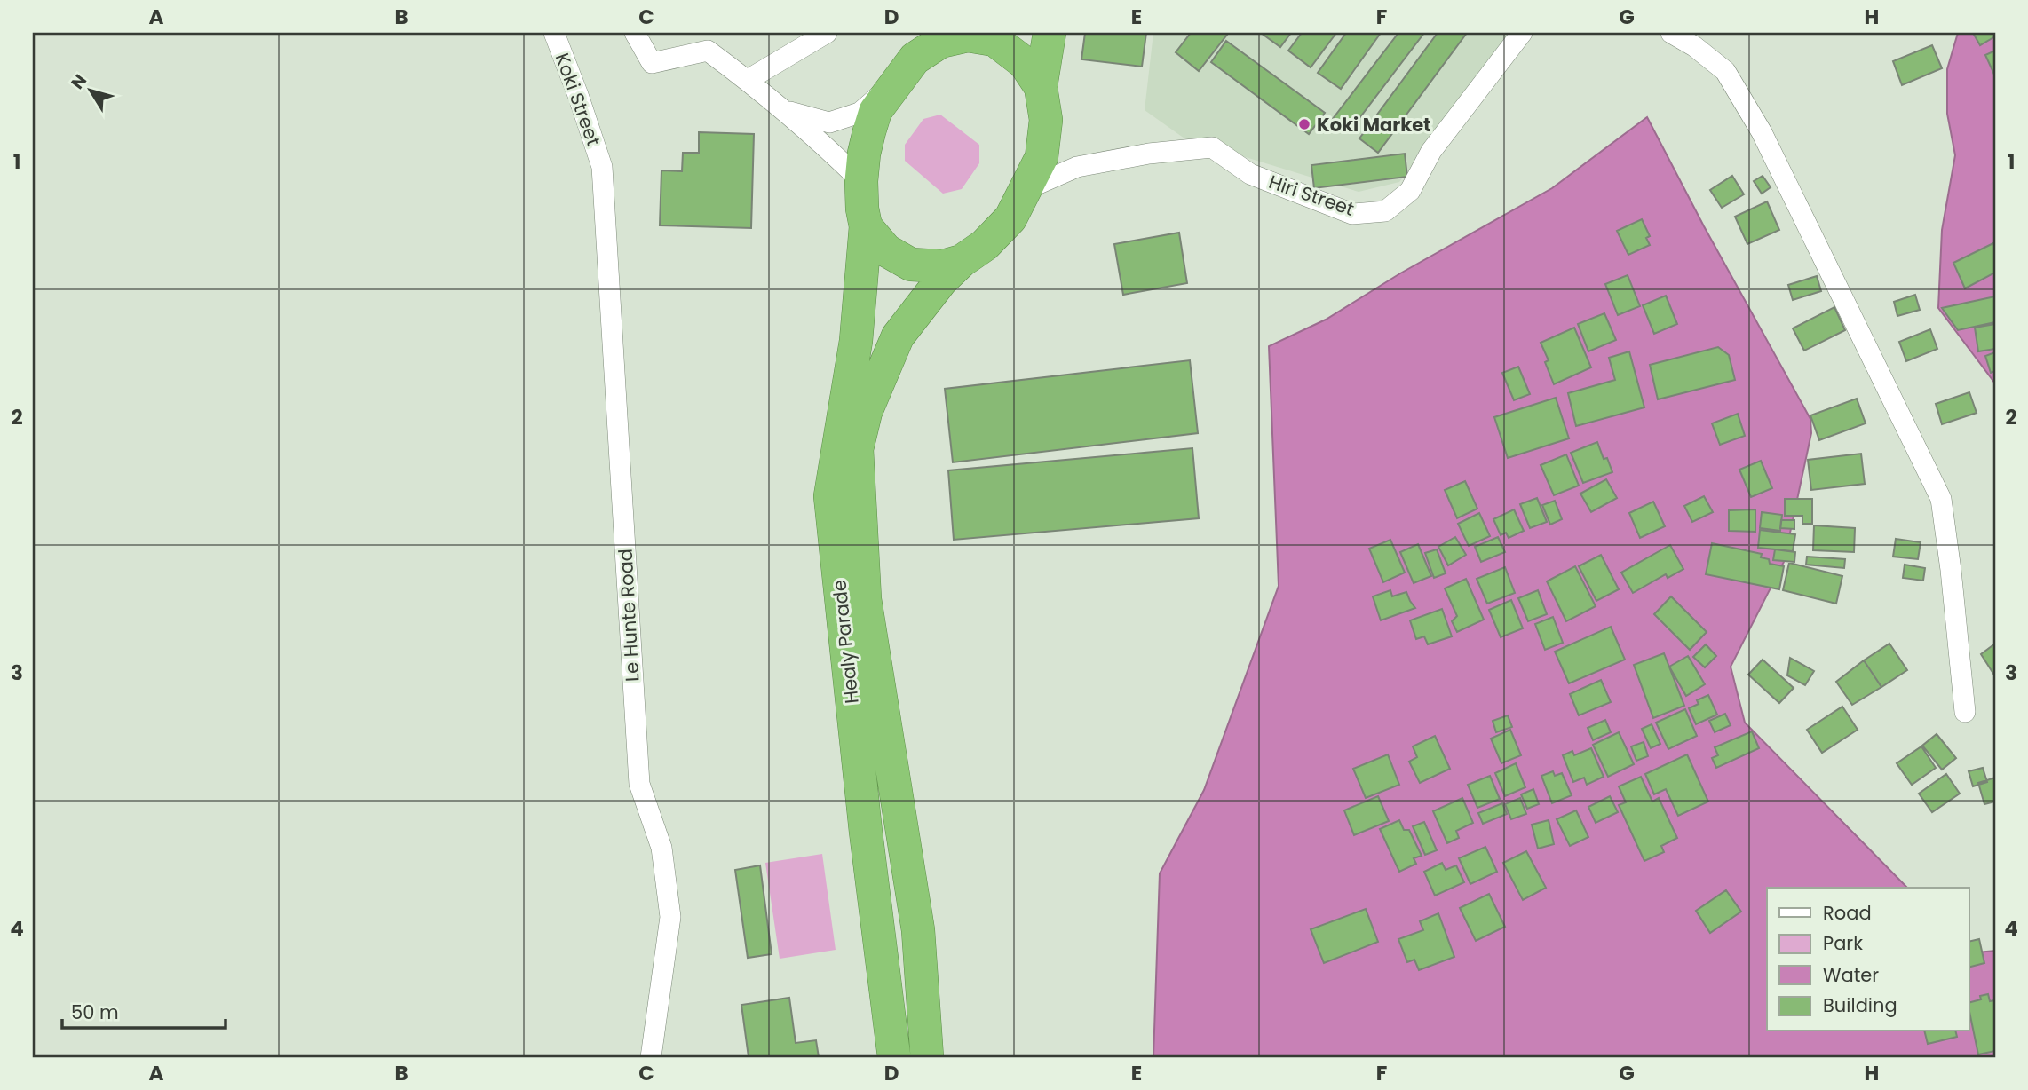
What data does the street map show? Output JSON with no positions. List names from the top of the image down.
{
  "streets": {
    "highway": ["Healy Parade"],
    "street": ["Koki Street", "Hiri Street", "Le Hunte Road"]
  },
  "crossings": [
    ["Koki Street", "Le Hunte Road"],
    ["Hiri Street", "Healy Parade"]
  ],
  "places": ["Koki Market"],
  "legend": [
    "Road",
    "Park",
    "Water",
    "Building"
  ],
  "scale_bar": "50 m",
  "north": "top left",
  "grid": {
    "columns": [
      "A",
      "B",
      "C",
      "D",
      "E",
      "F",
      "G",
      "H"
    ],
    "rows": [
      "1",
      "2",
      "3",
      "4"
    ]
  }
}
